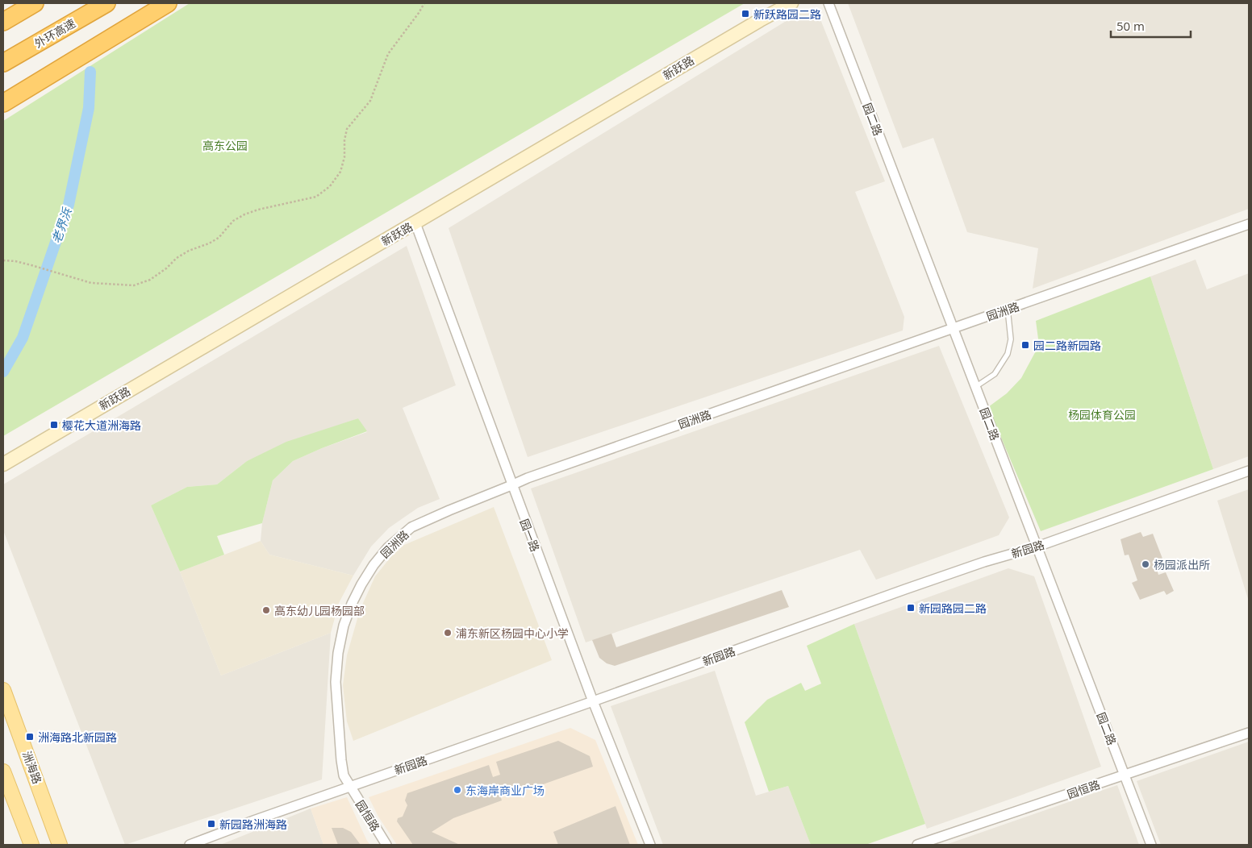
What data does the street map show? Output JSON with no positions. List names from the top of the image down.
{
  "streets": {
    "highway": ["外环高速"],
    "main road": ["洲海路"],
    "street": [
      "新跃路",
      "园二路",
      "园洲路",
      "园一路",
      "新园路",
      "园恒路"
    ]
  },
  "crossings": [
    ["新跃路", "园一路"],
    ["园二路", "园洲路"],
    ["园二路", "新园路"],
    ["园二路", "园恒路"],
    ["园洲路", "园一路"],
    ["园洲路", "新园路"],
    ["园洲路", "园恒路"],
    ["园一路", "新园路"],
    ["新园路", "园恒路"]
  ],
  "water": ["老界浜"],
  "parks": ["高东公园", "杨园体育公园"],
  "places": {
    "transit": [
      "新跃路园二路",
      "园二路新园路",
      "樱花大道洲海路",
      "新园路园二路",
      "洲海路北新园路",
      "新园路洲海路"
    ],
    "other": [
      "杨园派出所",
      "高东幼儿园杨园部",
      "浦东新区杨园中心小学",
      "东海岸商业广场"
    ]
  },
  "scale_bar": "50 m"
}
